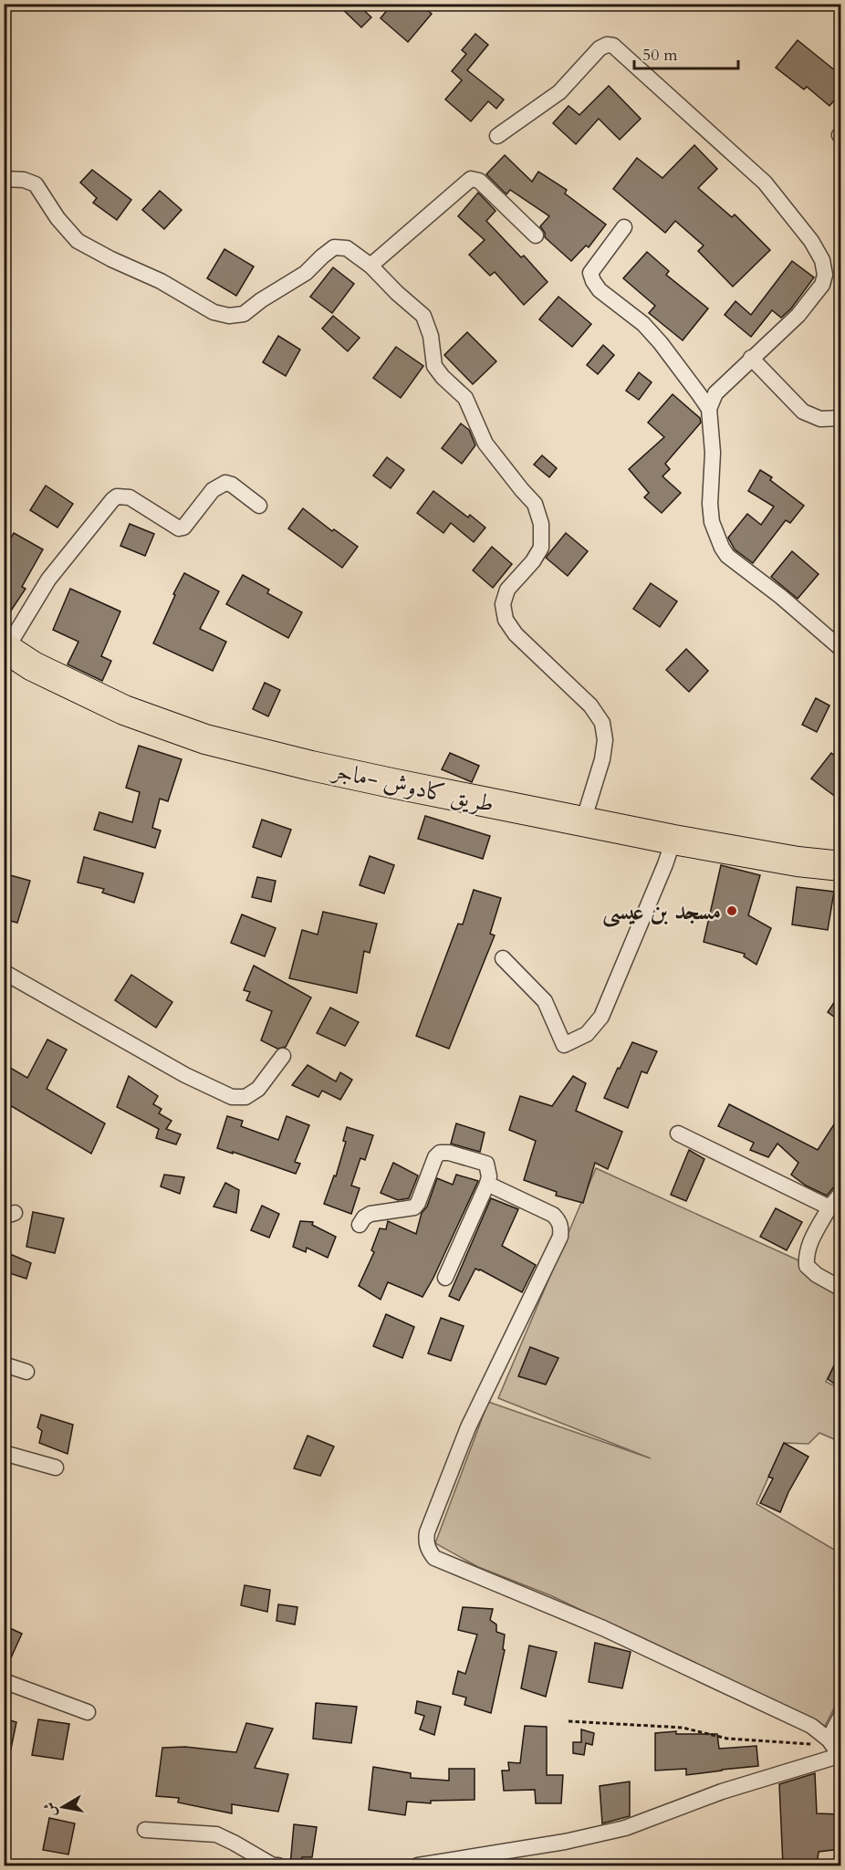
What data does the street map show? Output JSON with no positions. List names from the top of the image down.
{
  "streets": {
    "highway": ["طريق كادوش -ماجر"]
  },
  "places": ["مسجد بن عيسى"],
  "scale_bar": "50 m",
  "north": "left"
}
